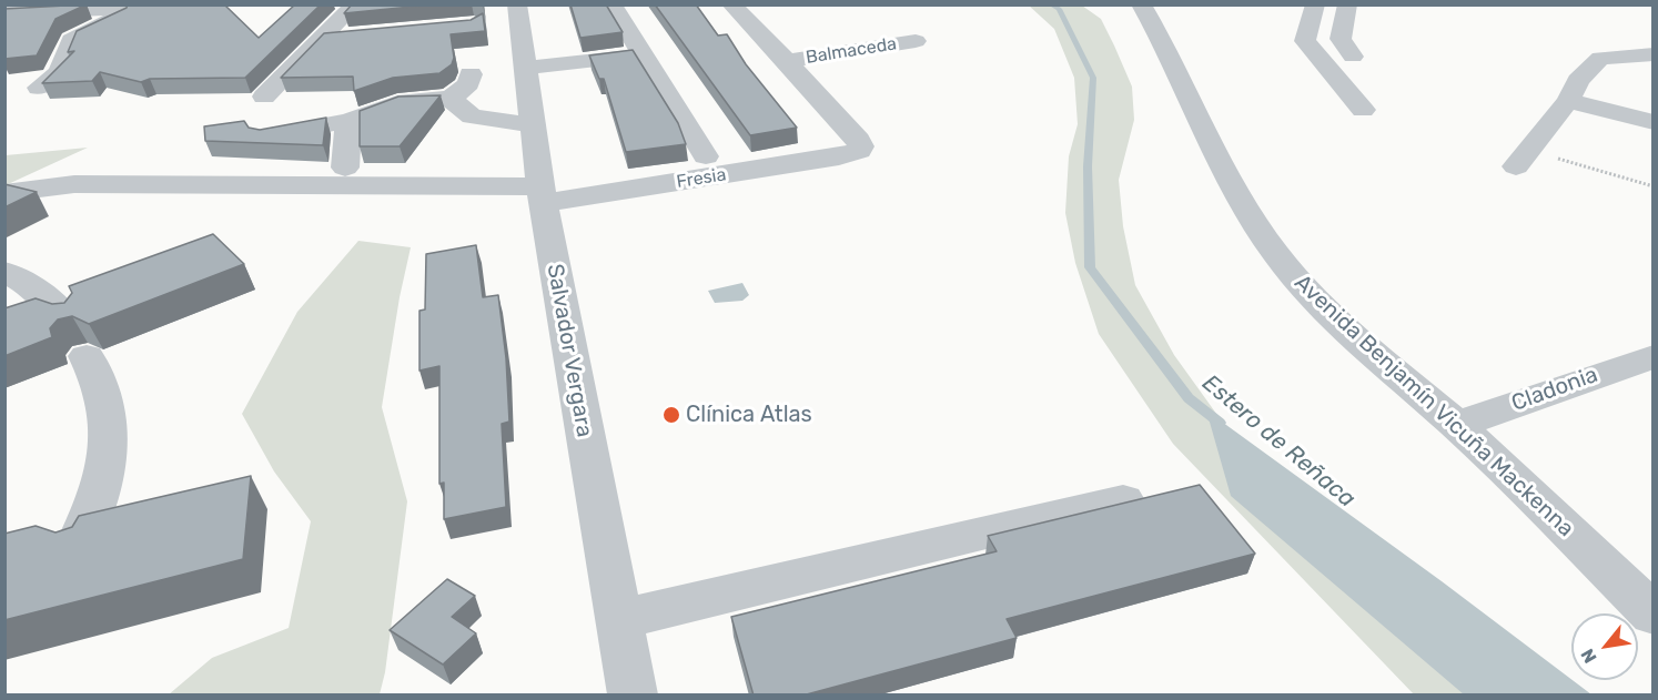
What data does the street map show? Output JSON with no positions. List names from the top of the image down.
{
  "streets": {
    "street": [
      "Balmaceda",
      "Fresia",
      "Salvador Vergara",
      "Cladonia",
      "Avenida Benjamín Vicuña Mackenna"
    ]
  },
  "crossings": [
    ["Balmaceda", "Fresia"],
    ["Fresia", "Salvador Vergara"],
    ["Cladonia", "Avenida Benjamín Vicuña Mackenna"]
  ],
  "water": ["Estero de Reñaca"],
  "places": ["Clínica Atlas"],
  "north": "bottom left"
}
